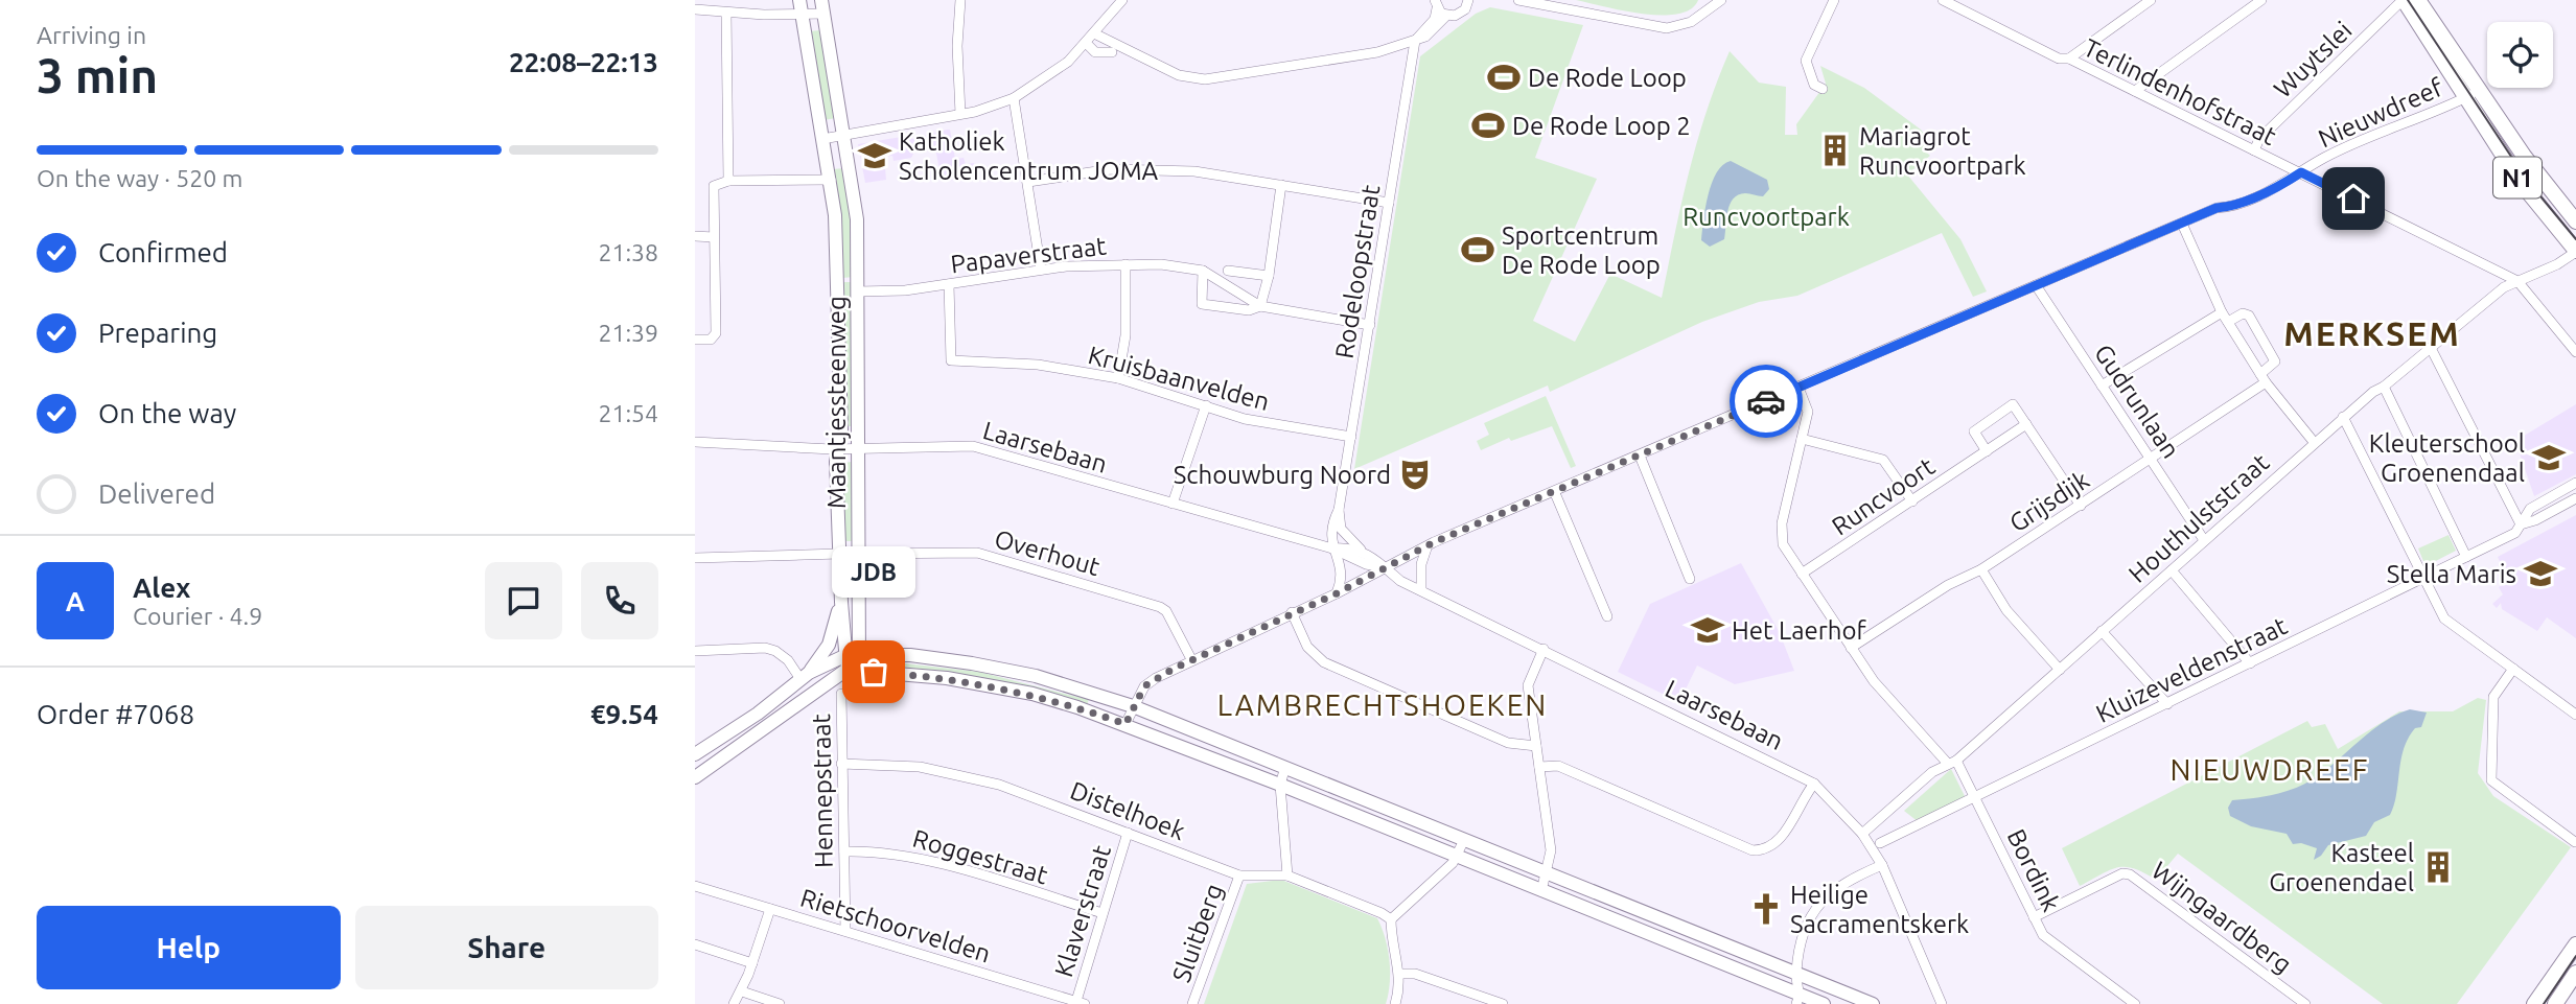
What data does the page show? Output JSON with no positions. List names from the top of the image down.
{
  "streets": {
    "main road": ["N1"],
    "street": [
      "Wuytslei",
      "Terlindenhofstraat",
      "Nieuwdreef",
      "Papaverstraat",
      "Rodeloopstraat",
      "Kruisbaanvelden",
      "Gudrunlaan",
      "Maantjessteenweg",
      "Laarsebaan",
      "Runcvoort",
      "Grijsdijk",
      "Houthulststraat",
      "Overhout",
      "Kluizeveldenstraat",
      "Hennepstraat",
      "Distelhoek",
      "Roggestraat",
      "Bordink",
      "Klaverstraat",
      "Wijngaardberg",
      "Rietschoorvelden",
      "Sluitberg"
    ]
  },
  "crossings": [
    ["Wuytslei", "Terlindenhofstraat"],
    ["Wuytslei", "N1"],
    ["Terlindenhofstraat", "Nieuwdreef"],
    ["Terlindenhofstraat", "Houthulststraat"],
    ["Nieuwdreef", "N1"],
    ["Nieuwdreef", "Gudrunlaan"],
    ["Nieuwdreef", "Laarsebaan"],
    ["Nieuwdreef", "Overhout"],
    ["Nieuwdreef", "Bordink"],
    ["N1", "Houthulststraat"],
    ["Papaverstraat", "Kruisbaanvelden"],
    ["Papaverstraat", "Maantjessteenweg"],
    ["Rodeloopstraat", "Kruisbaanvelden"],
    ["Rodeloopstraat", "Laarsebaan"],
    ["Gudrunlaan", "Grijsdijk"],
    ["Gudrunlaan", "Houthulststraat"],
    ["Maantjessteenweg", "Laarsebaan"],
    ["Maantjessteenweg", "Overhout"],
    ["Laarsebaan", "Houthulststraat"],
    ["Runcvoort", "Bordink"],
    ["Grijsdijk", "Bordink"],
    ["Houthulststraat", "Bordink"],
    ["Kluizeveldenstraat", "Bordink"],
    ["Hennepstraat", "Distelhoek"],
    ["Hennepstraat", "Roggestraat"],
    ["Hennepstraat", "Rietschoorvelden"],
    ["Distelhoek", "Klaverstraat"],
    ["Distelhoek", "Sluitberg"],
    ["Roggestraat", "Klaverstraat"],
    ["Bordink", "Wijngaardberg"],
    ["Klaverstraat", "Rietschoorvelden"]
  ],
  "districts": ["MERKSEM", "LAMBRECHTSHOEKEN", "NIEUWDREEF"],
  "parks": ["Runcvoortpark"],
  "places": {
    "sports": ["De Rode Loop", "De Rode Loop 2", "Sportcentrum De Rode Loop"],
    "building": ["Mariagrot Runcvoortpark", "Kasteel Groenendael"],
    "school or university": [
      "Katholiek Scholencentrum JOMA",
      "Kleuterschool Groenendaal",
      "Stella Maris",
      "Het Laerhof"
    ],
    "theatre": ["Schouwburg Noord"],
    "other": ["JDB"],
    "church": ["Heilige Sacramentskerk"]
  },
  "page": {
    "heading": ["3 min", "Arriving in", "22:08–22:13"],
    "panel": [
      "Alex",
      "Courier · 4.9",
      "Order #7068",
      "€9.54"
    ],
    "bar": "On the way · 520 m",
    "list": [
      ["Confirmed", "21:38"],
      ["Preparing", "21:39"],
      ["On the way", "21:54"],
      "Delivered"
    ],
    "bubble": "JDB",
    "round": "A",
    "buttons": ["Help", "Share"]
  }
}
